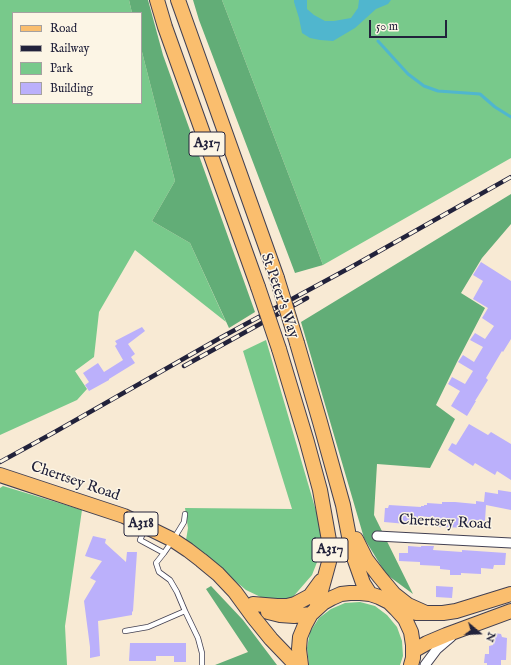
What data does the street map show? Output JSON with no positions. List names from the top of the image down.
{
  "streets": {
    "main road": [
      "A317",
      "St Peter's Way",
      "Chertsey Road",
      "A318"
    ]
  },
  "crossings": [
    ["St Peter's Way", "Chertsey Road"]
  ],
  "legend": [
    "Road",
    "Railway",
    "Park",
    "Building"
  ],
  "scale_bar": "50 m",
  "north": "right"
}
